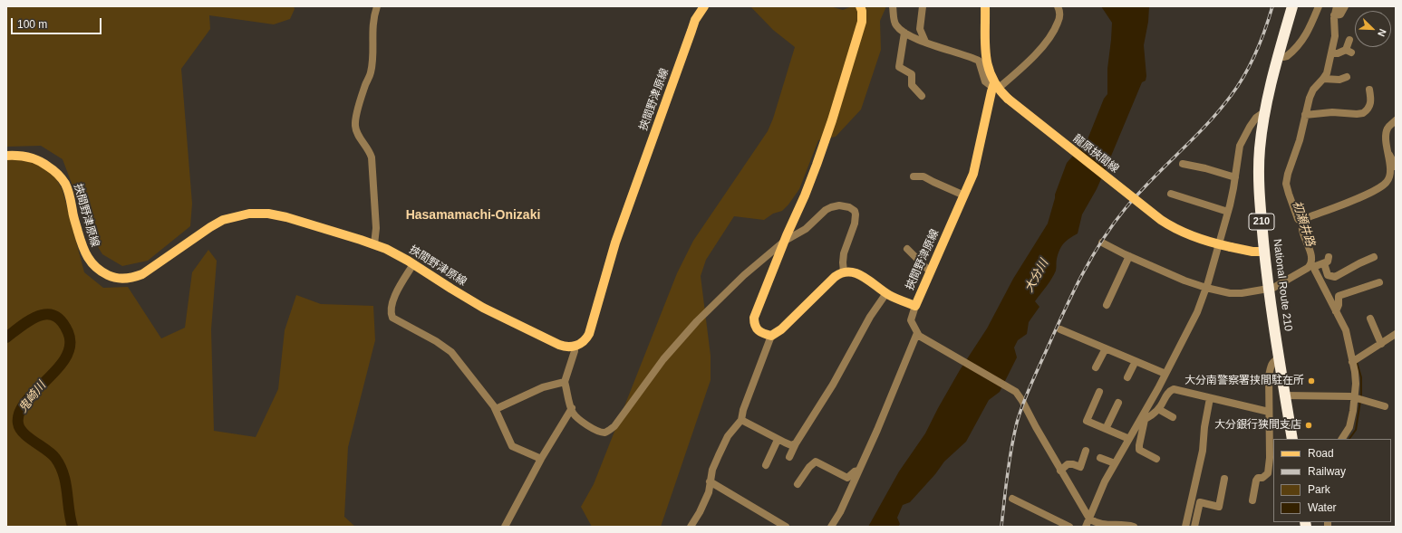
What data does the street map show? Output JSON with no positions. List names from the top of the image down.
{
  "streets": {
    "highway": ["210", "National Route 210"],
    "main road": ["挾間野津原線", "龍原挾間線"]
  },
  "crossings": [
    ["挾間野津原線", "龍原挾間線"],
    ["龍原挾間線", "National Route 210"]
  ],
  "districts": ["Hasamamachi-Onizaki"],
  "water": ["初瀬井路", "大分川", "鬼崎川"],
  "places": ["大分南警察署挟間駐在所", "大分銀行狭間支店"],
  "legend": [
    "Road",
    "Railway",
    "Park",
    "Water"
  ],
  "scale_bar": "100 m",
  "north": "bottom right"
}
